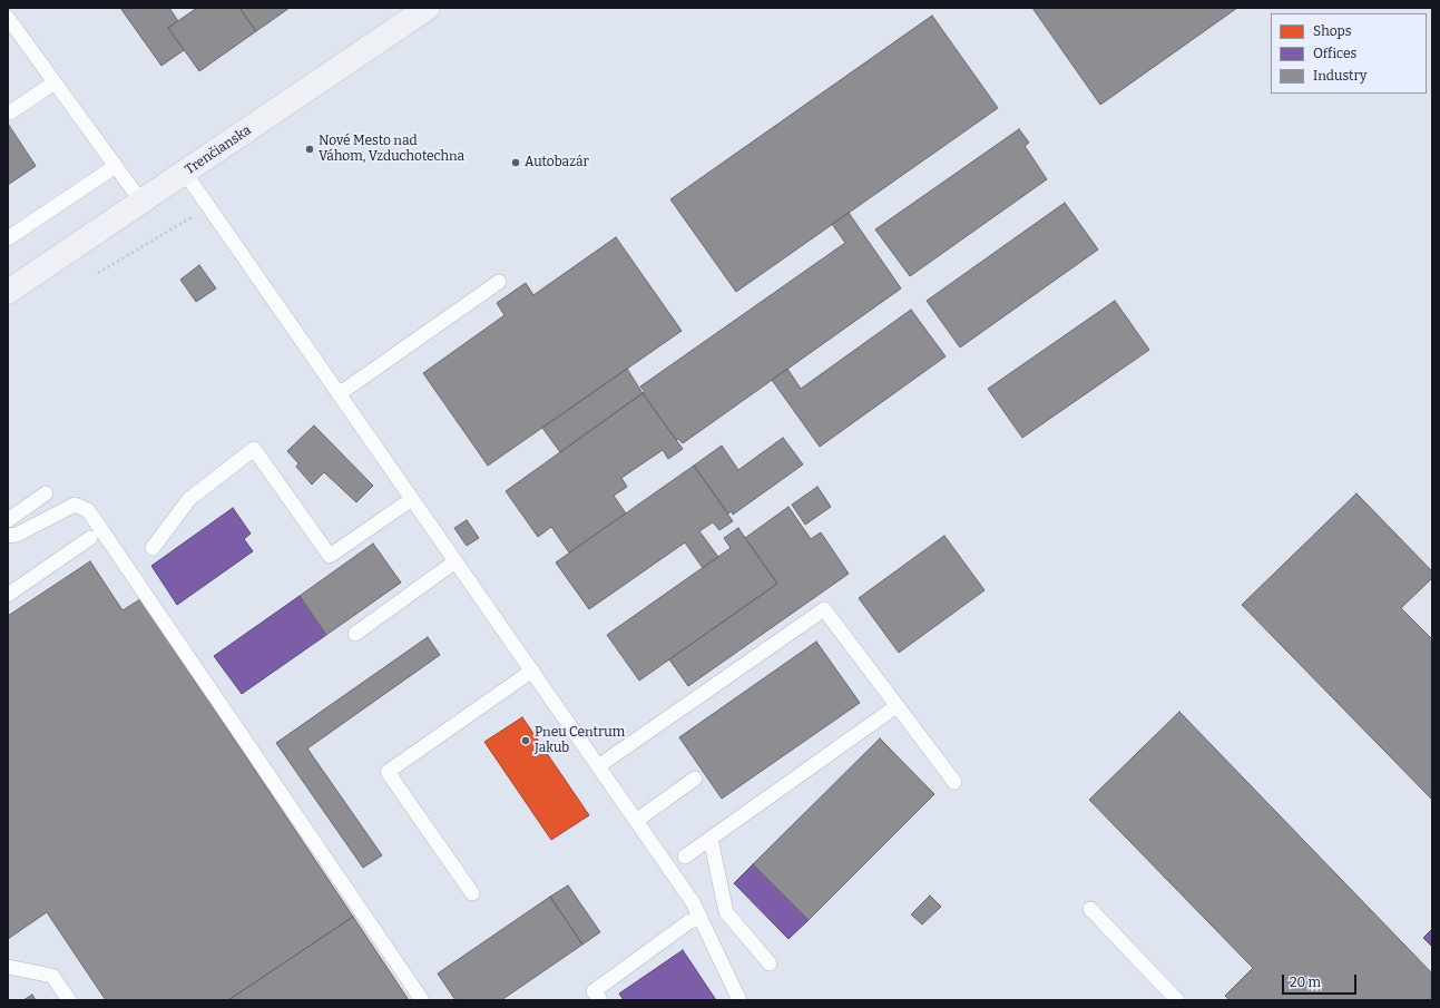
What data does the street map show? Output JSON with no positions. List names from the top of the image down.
{
  "streets": {
    "main road": ["Trenčianska"]
  },
  "places": ["Nové Mesto nad Váhom, Vzduchotechna", "Autobazár", "Pneu Centrum Jakub"],
  "legend": ["Shops", "Offices", "Industry"],
  "scale_bar": "20 m"
}
